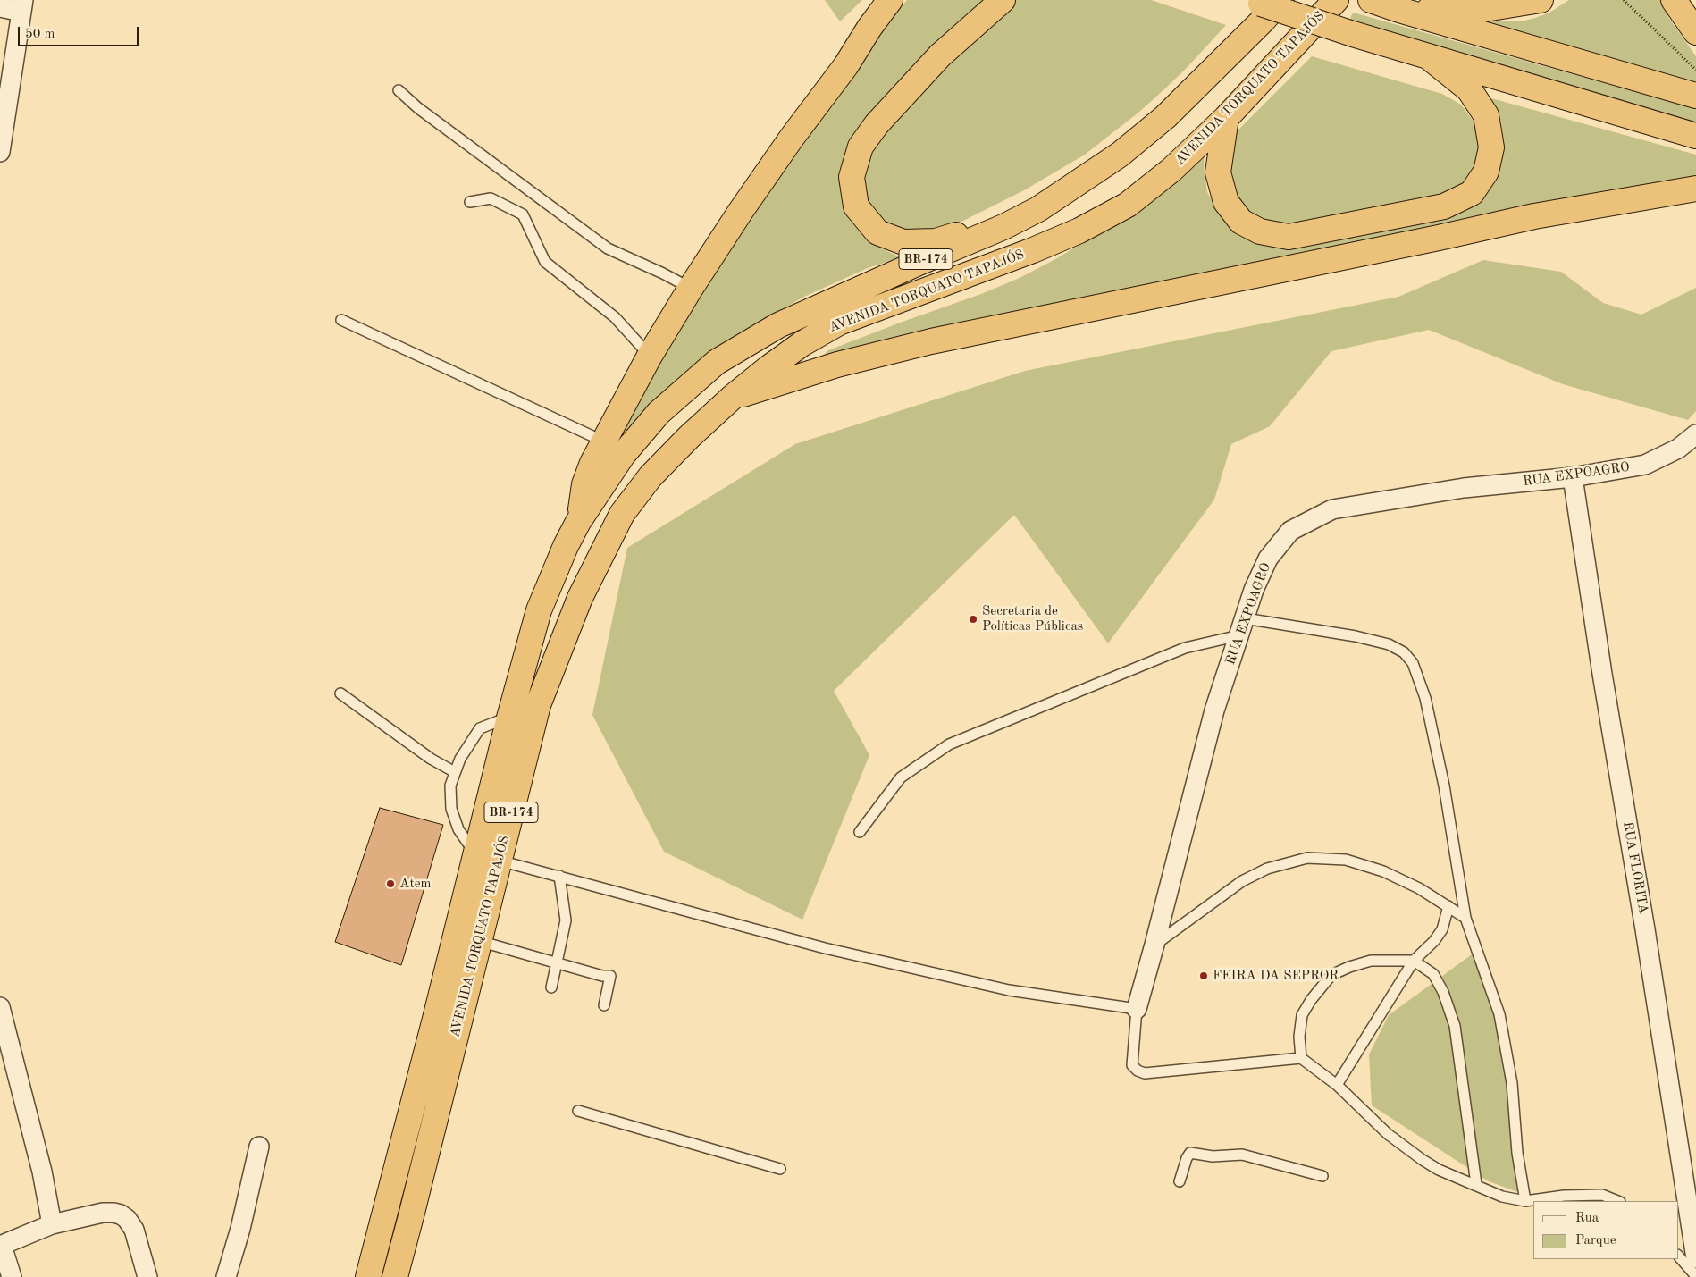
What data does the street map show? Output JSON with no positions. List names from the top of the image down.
{
  "streets": {
    "highway": ["AVENIDA TORQUATO TAPAJÓS", "BR-174"],
    "street": ["RUA EXPOAGRO", "RUA FLORITA"]
  },
  "crossings": [
    ["RUA EXPOAGRO", "RUA FLORITA"]
  ],
  "places": ["Secretaria de Políticas Públicas", "Atem", "FEIRA DA SEPROR"],
  "legend": ["Rua", "Parque"],
  "scale_bar": "50 m"
}
